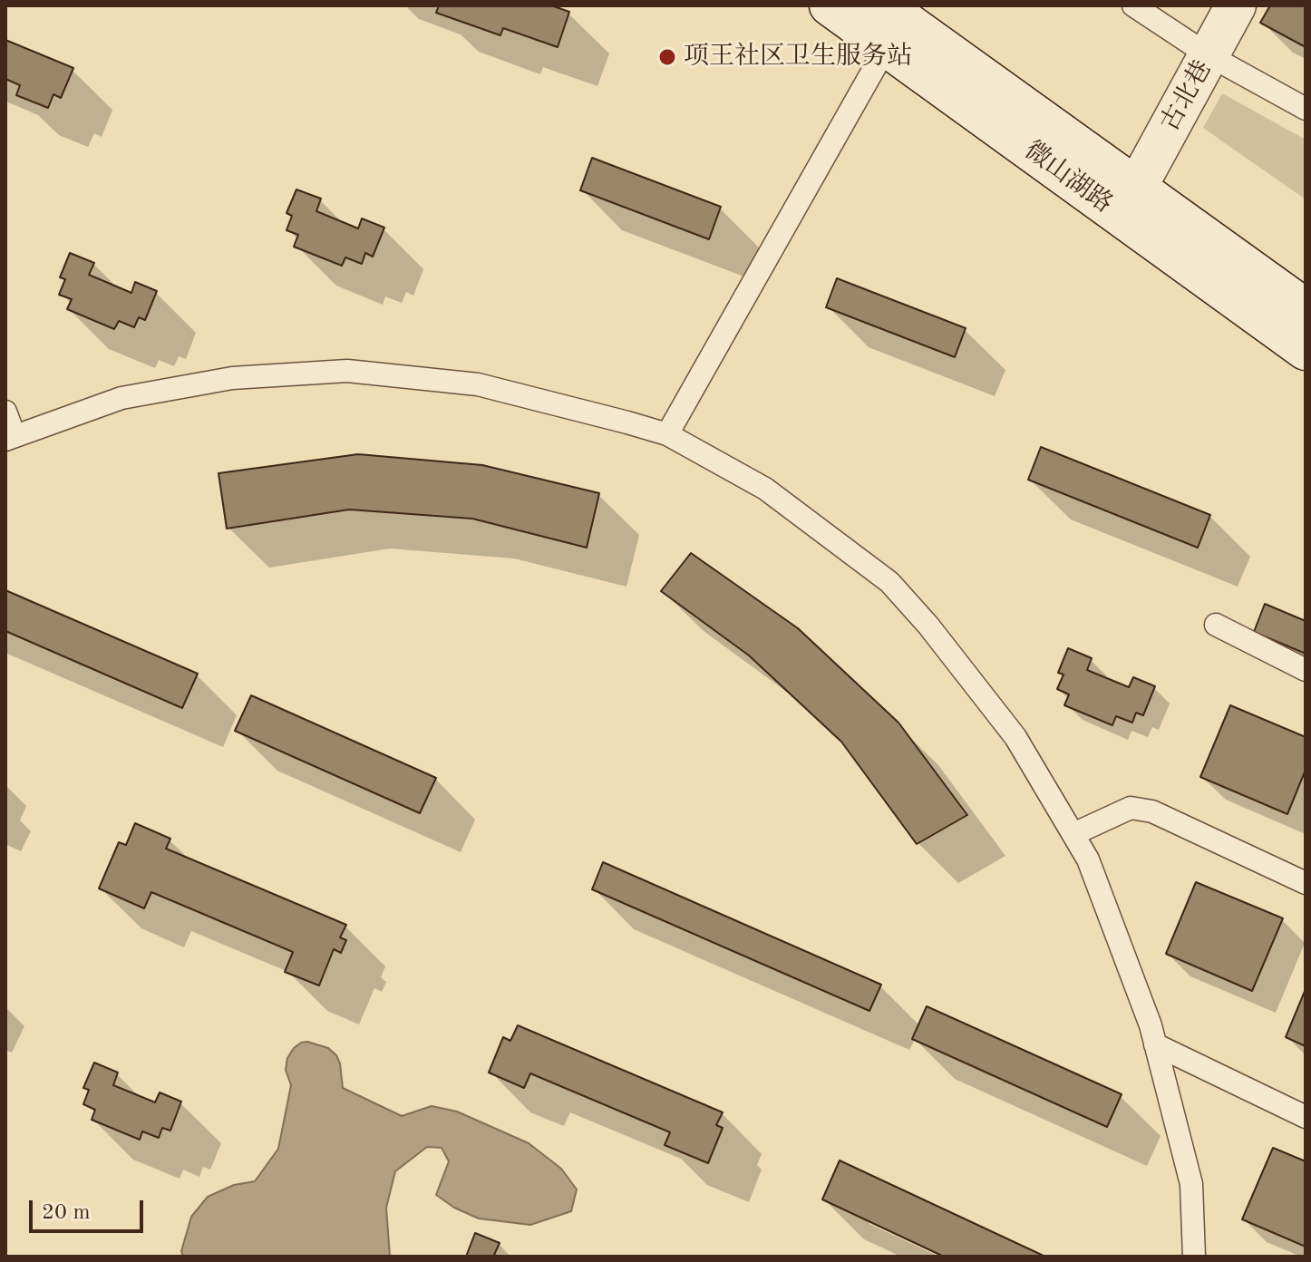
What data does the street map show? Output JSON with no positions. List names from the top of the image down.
{
  "streets": {
    "street": ["古北巷", "微山湖路"]
  },
  "crossings": [
    ["古北巷", "微山湖路"]
  ],
  "places": ["项王社区卫生服务站"],
  "scale_bar": "20 m"
}
